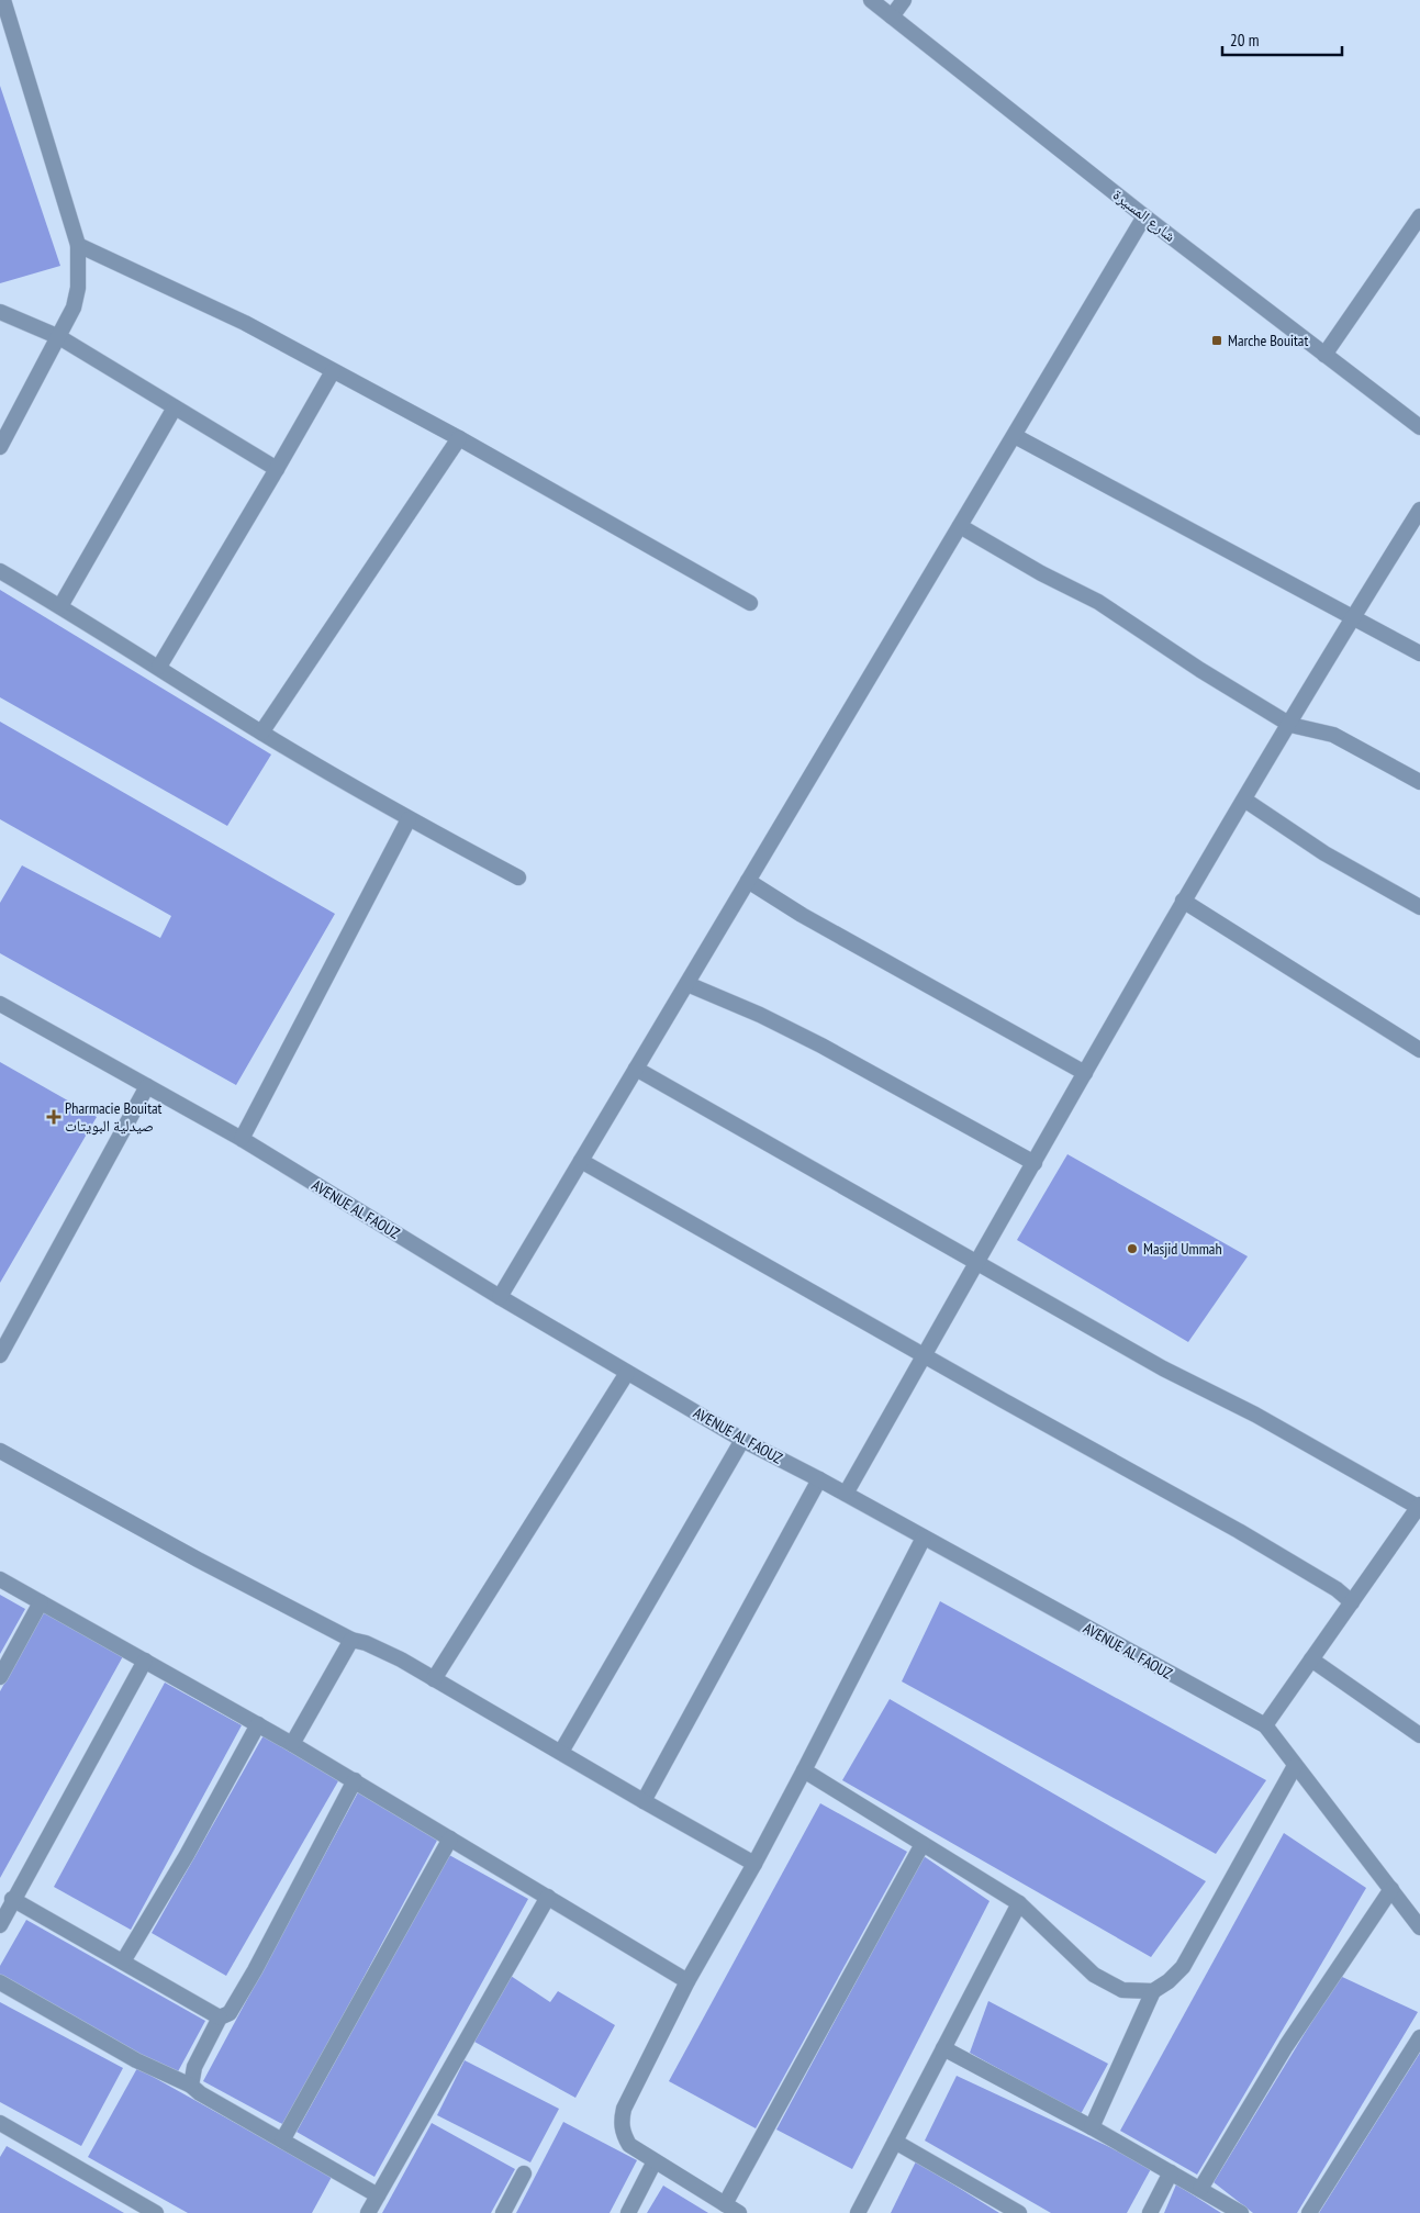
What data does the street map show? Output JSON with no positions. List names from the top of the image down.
{
  "streets": {
    "street": ["شارع المسيرة", "AVENUE AL FAOUZ"]
  },
  "places": {
    "transit": ["Marche Bouitat"],
    "health": ["Pharmacie Bouitat صيدلية البويتات"],
    "other": ["Masjid Ummah"]
  },
  "scale_bar": "20 m"
}
